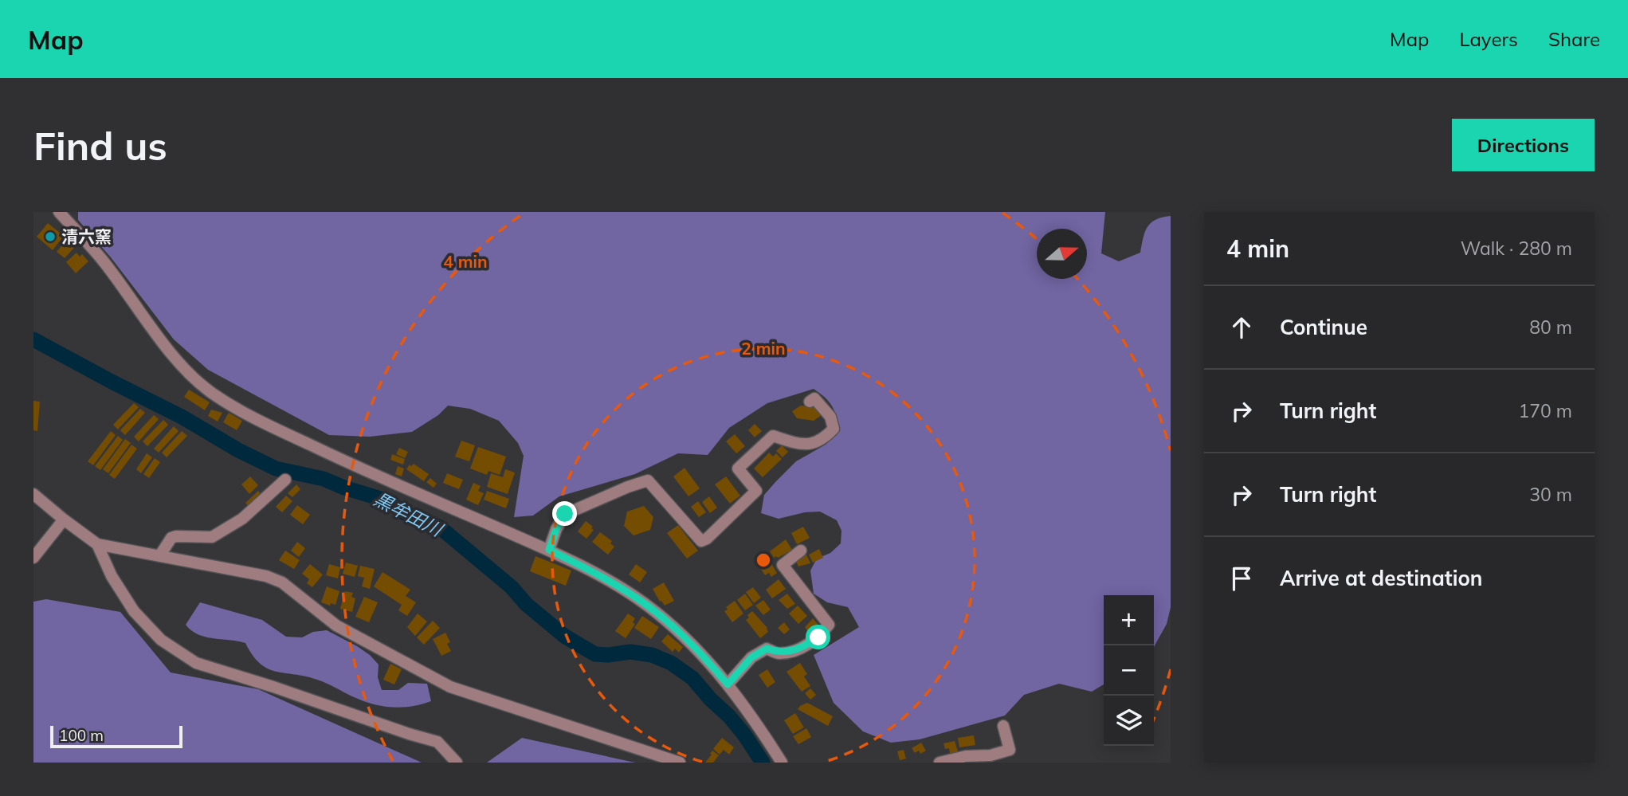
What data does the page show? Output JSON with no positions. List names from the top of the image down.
{
  "water": ["黒牟田川"],
  "places": ["清六窯"],
  "scale_bar": "100 m",
  "north": "right",
  "page": {
    "header": "Map",
    "nav": ["Map", "Layers", "Share"],
    "buttons": "Directions",
    "title": "Find us",
    "heading": ["4 min", "Walk · 280 m"],
    "list": [
      ["Continue", "80 m"],
      ["Turn right", "170 m"],
      ["Turn right", "30 m"],
      "Arrive at destination"
    ],
    "map_buttons": ["+", "−"],
    "scale": "100 m"
  },
  "rings": ["4 min", "2 min"]
}
